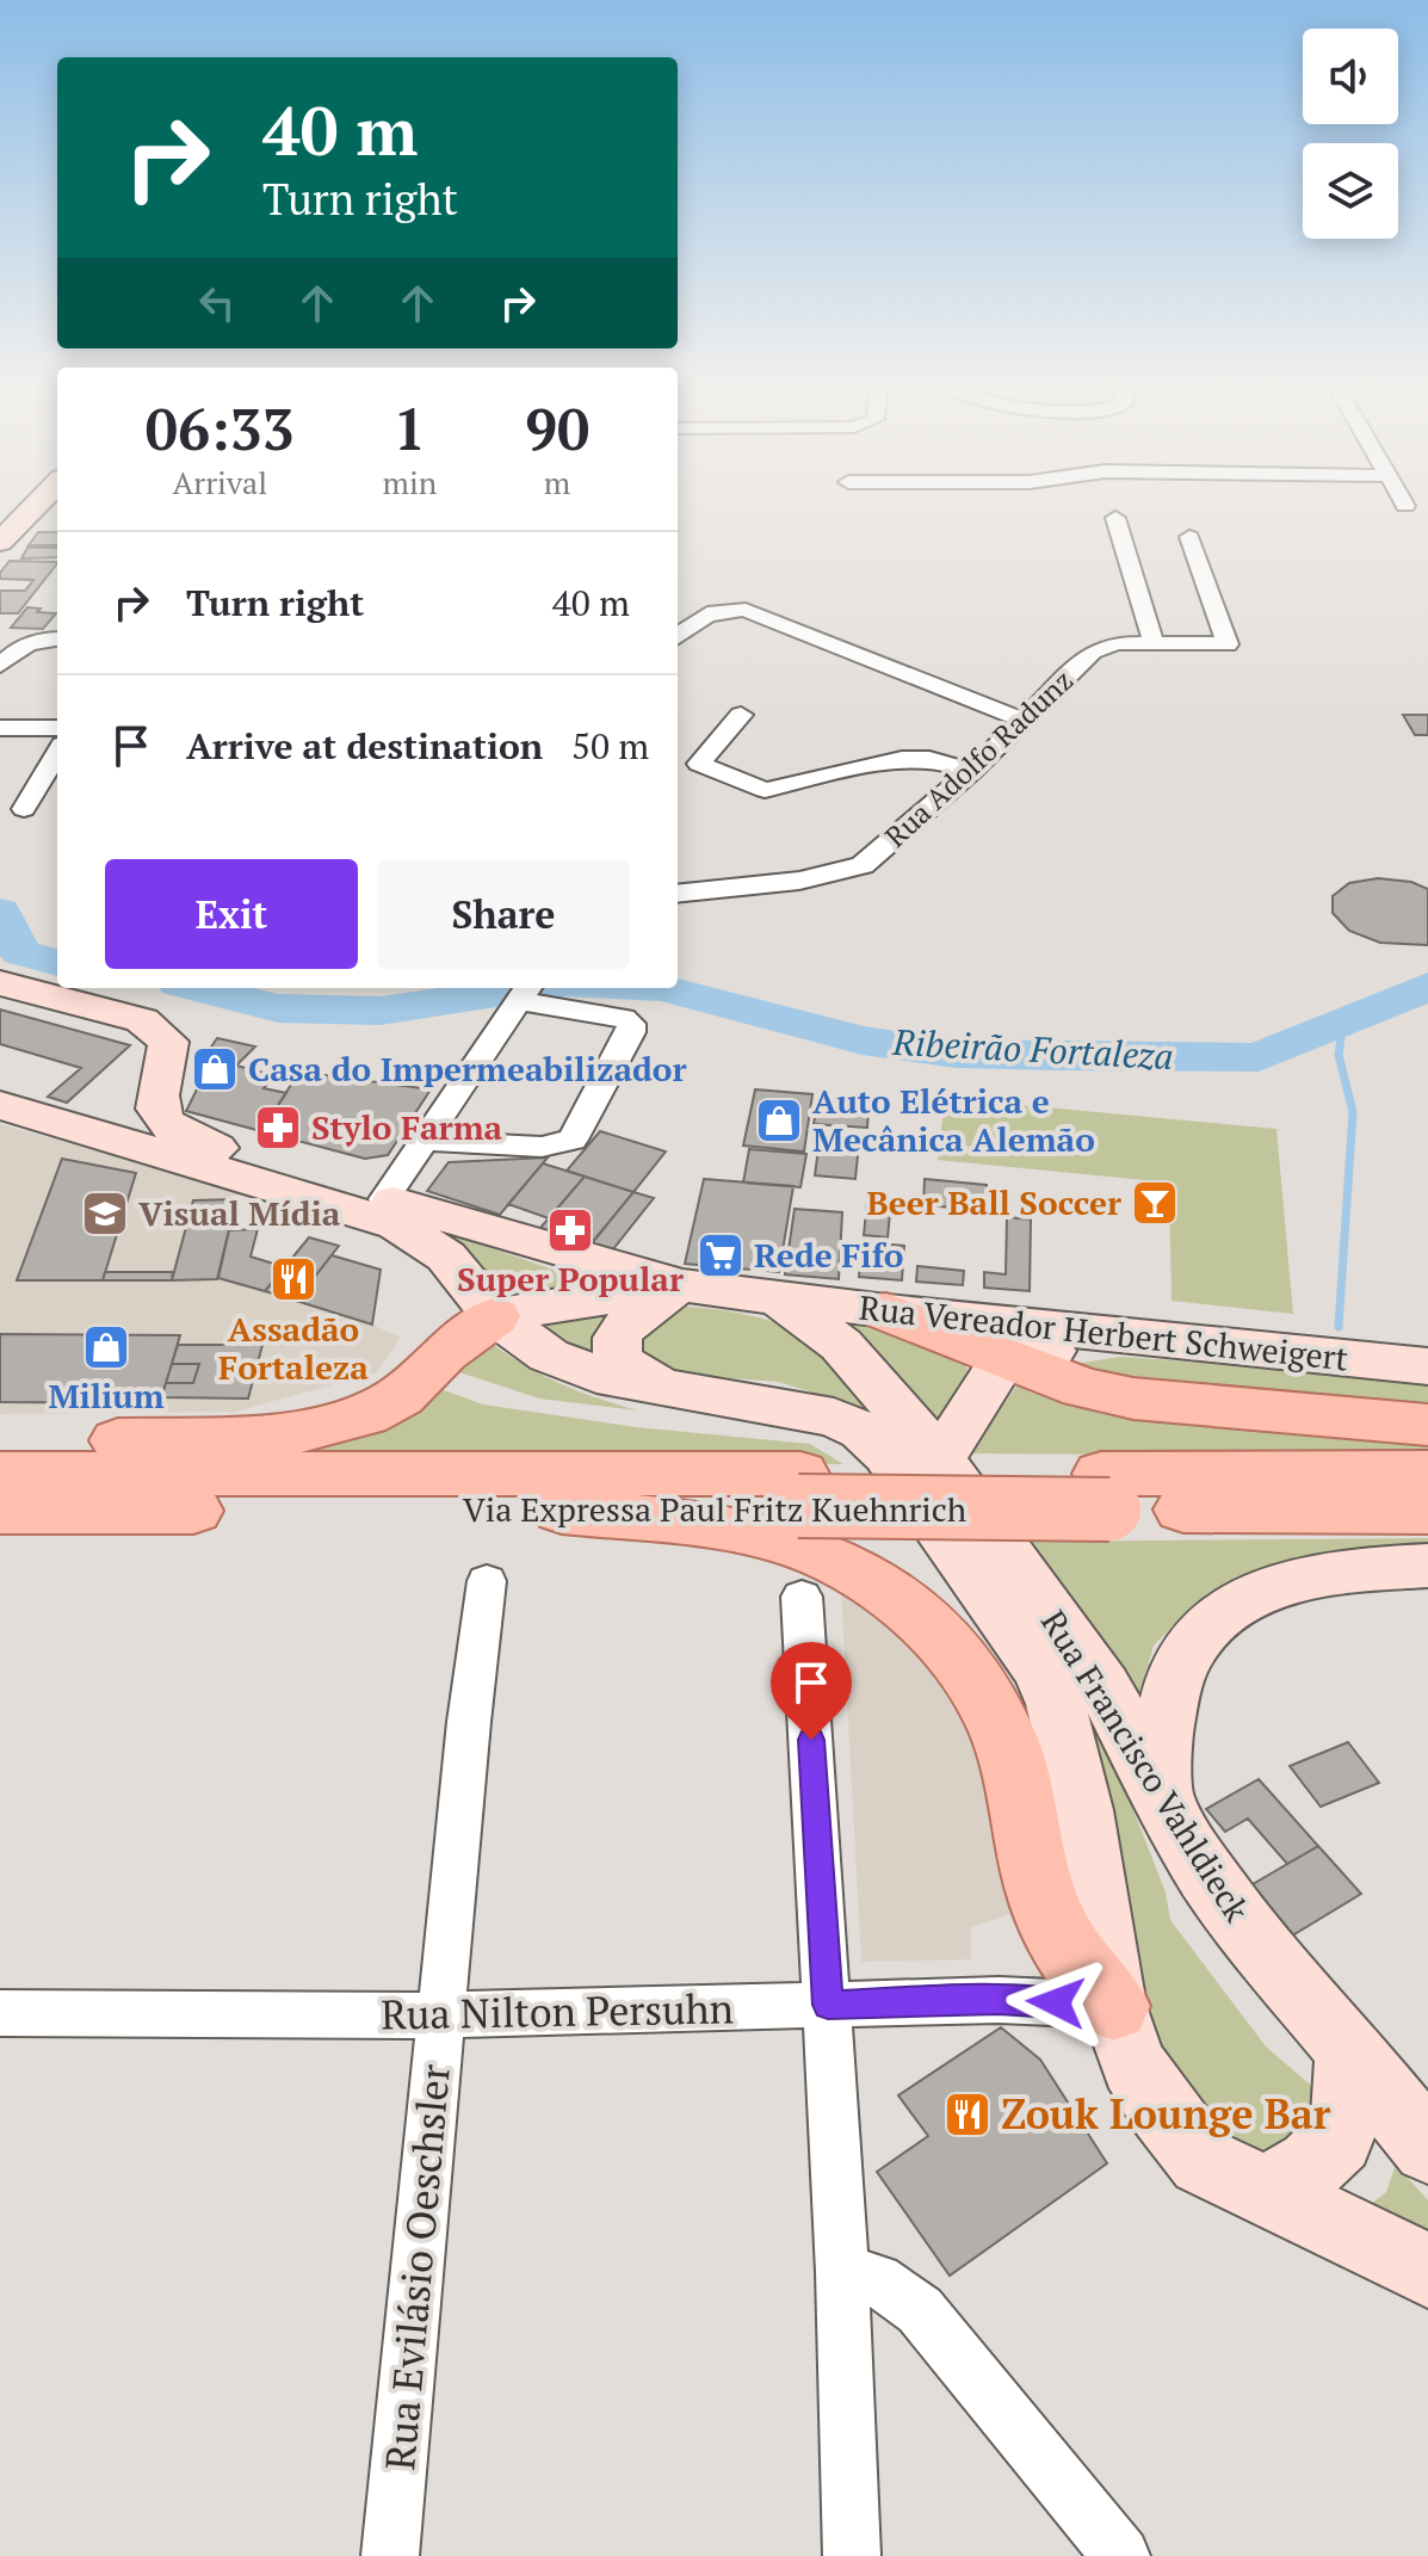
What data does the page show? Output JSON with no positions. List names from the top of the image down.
{
  "streets": {
    "main road": ["Rua Vereador Herbert Schweigert", "Via Expressa Paul Fritz Kuehnrich", "Rua Francisco Vahldieck"],
    "street": ["Rua Adolfo Radunz", "Rua Nilton Persuhn", "Rua Evilásio Oeschsler"]
  },
  "crossings": [
    ["Rua Vereador Herbert Schweigert", "Rua Francisco Vahldieck"],
    ["Rua Francisco Vahldieck", "Rua Nilton Persuhn"],
    ["Rua Nilton Persuhn", "Rua Evilásio Oeschsler"]
  ],
  "water": ["Ribeirão Fortaleza"],
  "places": {
    "shop": ["Casa do Impermeabilizador", "Auto Elétrica e Mecânica Alemão", "Milium"],
    "pharmacy": ["Stylo Farma", "Super Popular"],
    "bar": ["Beer Ball Soccer"],
    "school or university": ["Visual Mídia"],
    "supermarket": ["Rede Fifo"],
    "restaurant": ["Assadão Fortaleza", "Zouk Lounge Bar"]
  },
  "page": {
    "turn": ["40 m", "Turn right"],
    "eta": [
      "06:33",
      "Arrival",
      "1",
      "min",
      "90",
      "m"
    ],
    "list": [
      {
        "name": "Turn right",
        "value": "40 m"
      },
      {
        "name": "Arrive at destination",
        "value": "50 m"
      }
    ],
    "buttons": ["Exit", "Share"]
  }
}
